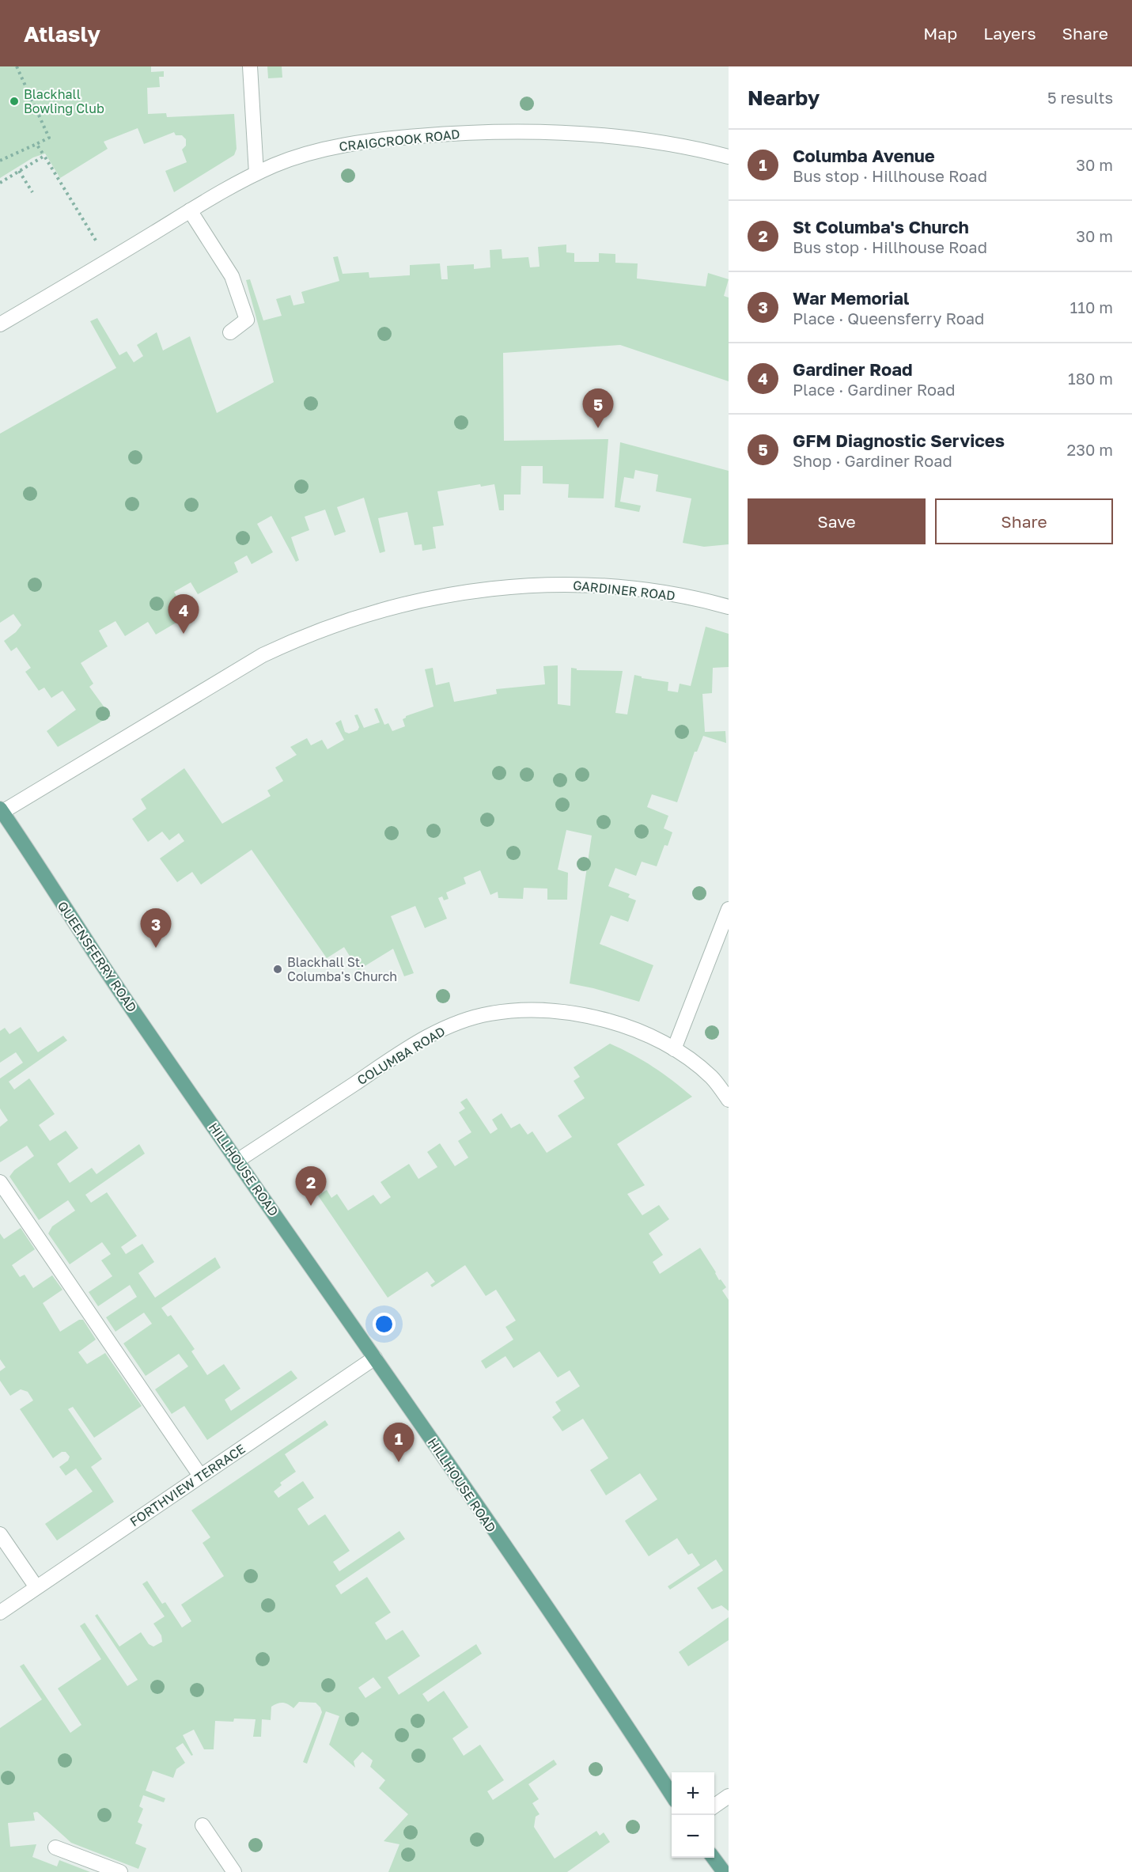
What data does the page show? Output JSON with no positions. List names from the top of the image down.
{
  "streets": {
    "main road": ["QUEENSFERRY ROAD", "HILLHOUSE ROAD"],
    "street": [
      "CRAIGCROOK ROAD",
      "GARDINER ROAD",
      "COLUMBA ROAD",
      "FORTHVIEW TERRACE"
    ]
  },
  "crossings": [
    ["GARDINER ROAD", "QUEENSFERRY ROAD"],
    ["QUEENSFERRY ROAD", "HILLHOUSE ROAD"],
    ["COLUMBA ROAD", "HILLHOUSE ROAD"],
    ["HILLHOUSE ROAD", "FORTHVIEW TERRACE"]
  ],
  "places": ["Blackhall Bowling Club", "Blackhall St. Columba's Church"],
  "page": {
    "header": "Atlasly",
    "nav": ["Map", "Layers", "Share"],
    "heading": ["Nearby", "5 results"],
    "list": [
      {
        "mark": "1",
        "name": "Columba Avenue",
        "note": "Bus stop · Hillhouse Road",
        "value": "30 m"
      },
      {
        "mark": "2",
        "name": "St Columba's Church",
        "note": "Bus stop · Hillhouse Road",
        "value": "30 m"
      },
      {
        "mark": "3",
        "name": "War Memorial",
        "note": "Place · Queensferry Road",
        "value": "110 m"
      },
      {
        "mark": "4",
        "name": "Gardiner Road",
        "note": "Place · Gardiner Road",
        "value": "180 m"
      },
      {
        "mark": "5",
        "name": "GFM Diagnostic Services",
        "note": "Shop · Gardiner Road",
        "value": "230 m"
      }
    ],
    "pins": [
      "5",
      "4",
      "3",
      "2",
      "1"
    ],
    "buttons": ["Save", "Share"],
    "map_buttons": ["+", "−"]
  }
}
